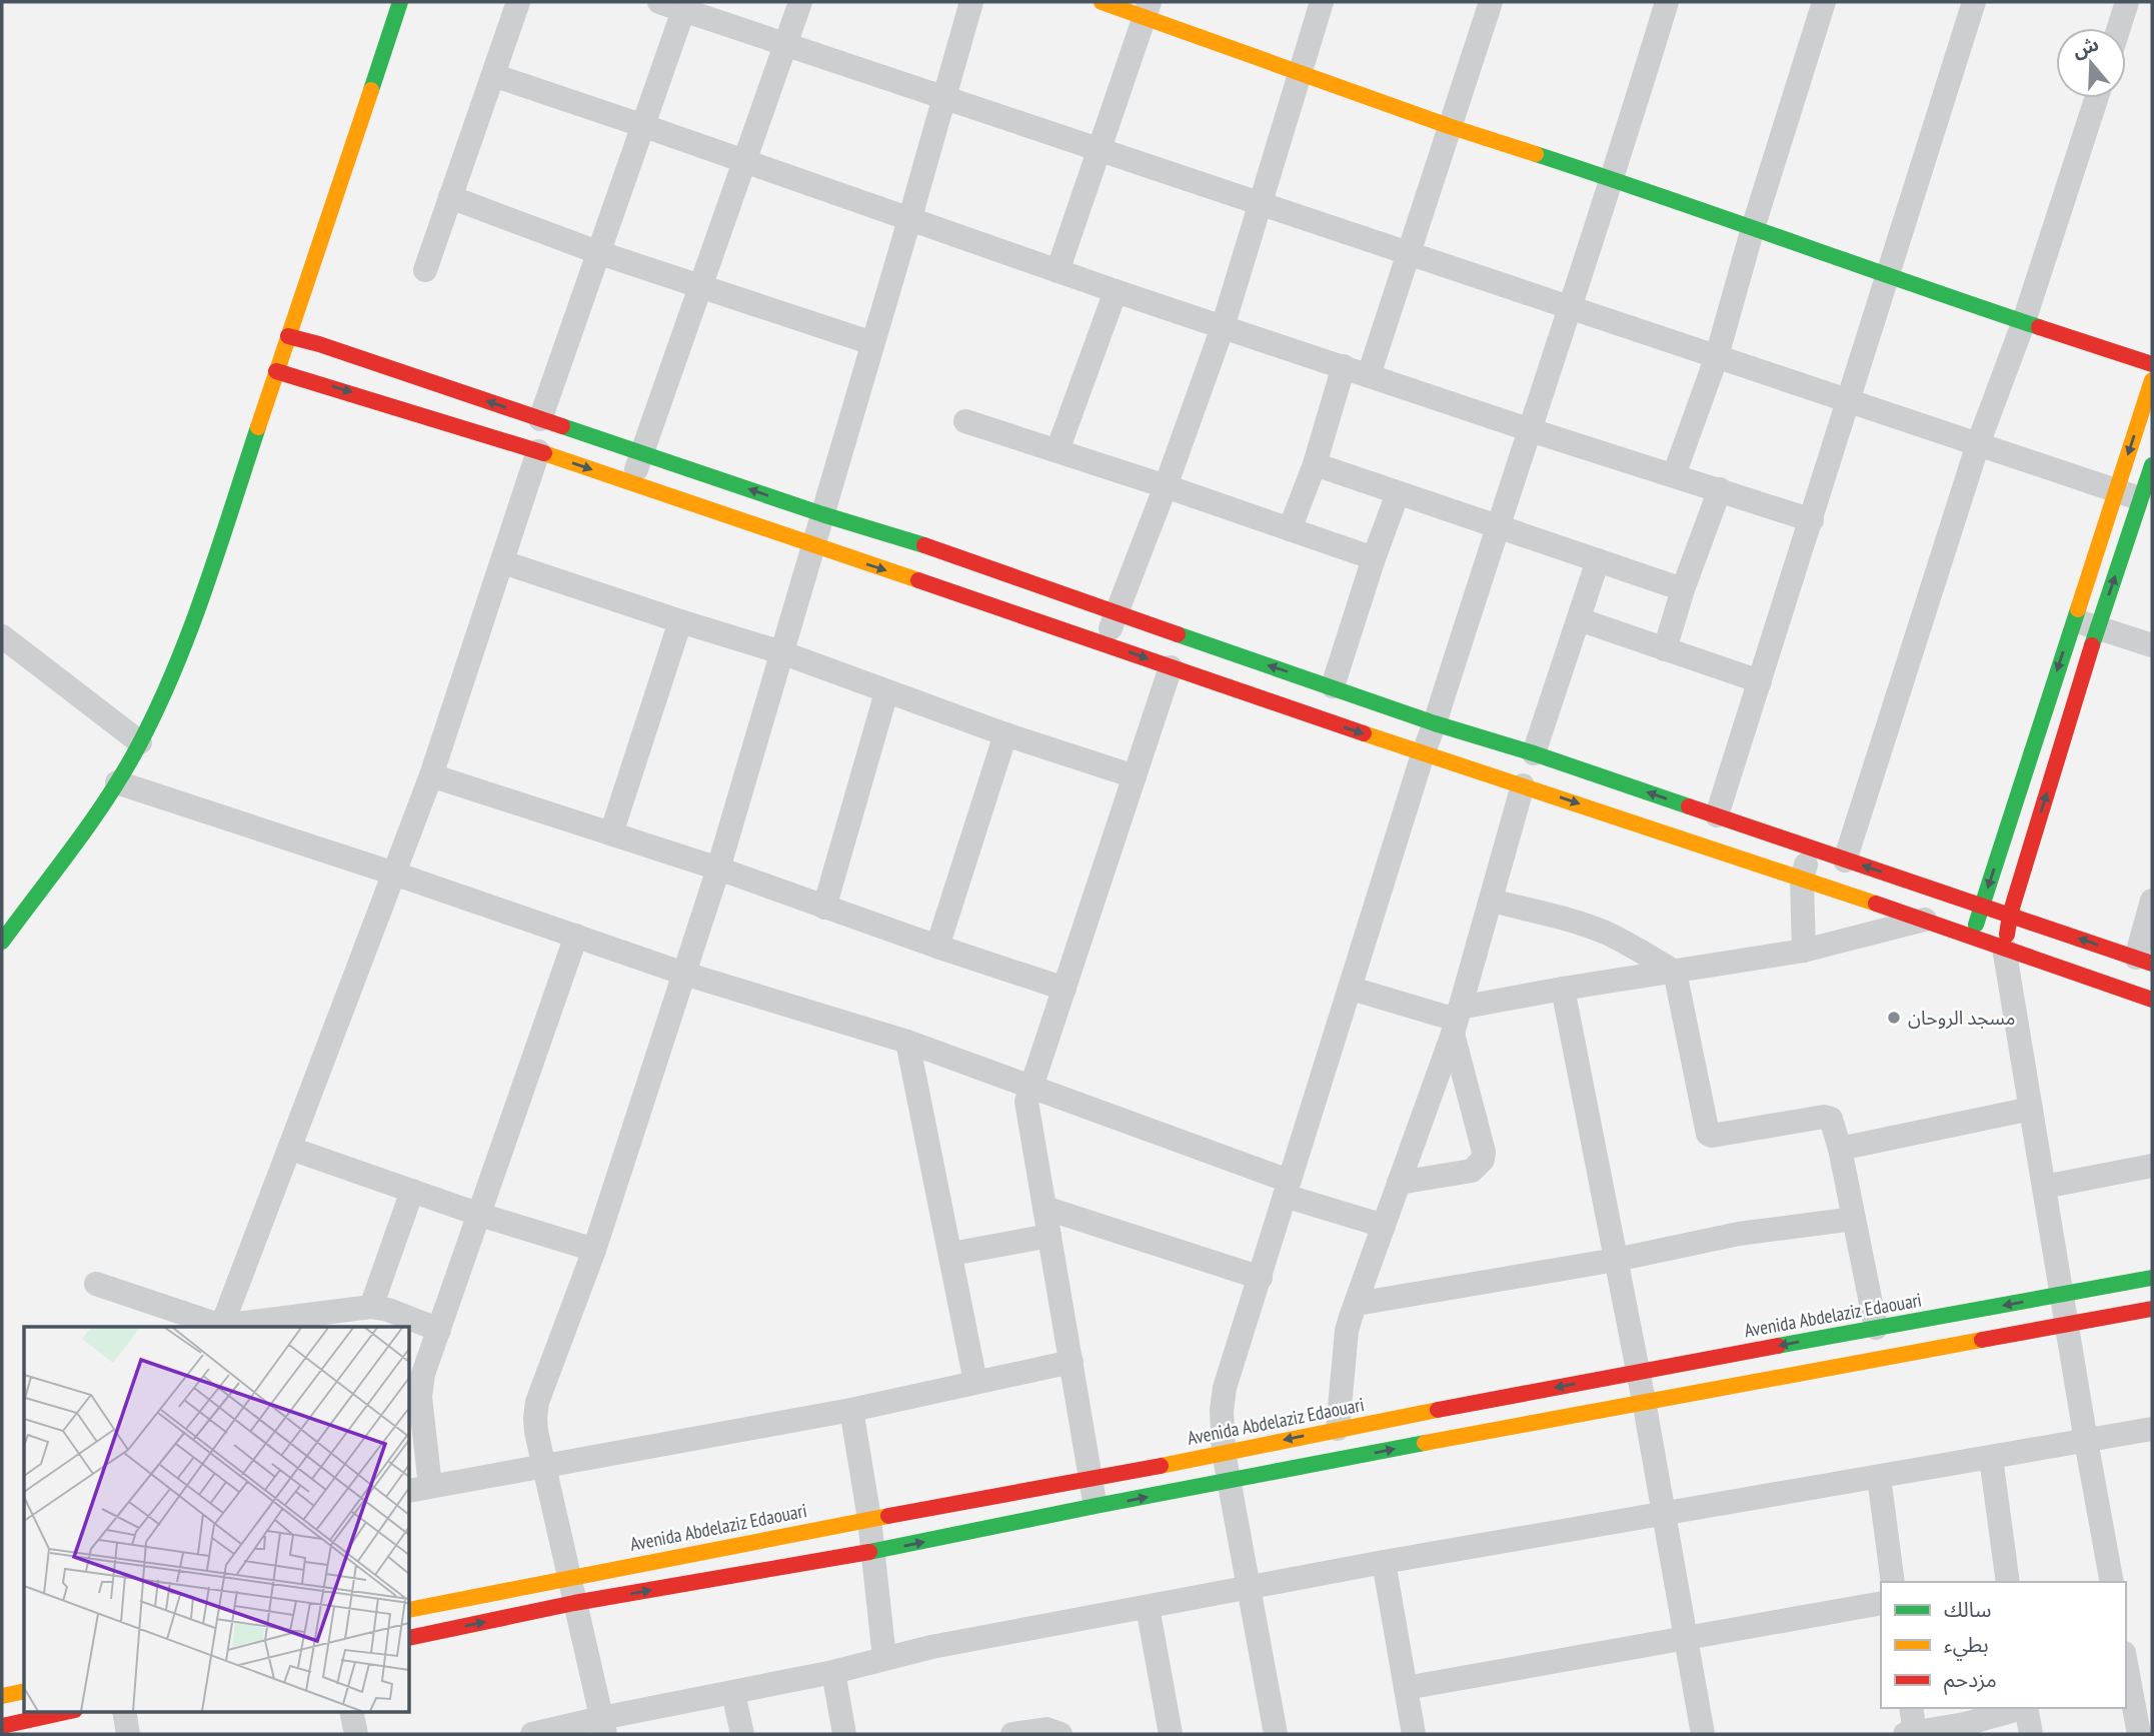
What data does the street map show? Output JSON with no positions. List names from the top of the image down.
{
  "streets": {
    "street": ["Avenida Abdelaziz Edaouari"]
  },
  "places": ["مسجد الروحان"],
  "legend": ["سالك", "بطيء", "مزدحم"],
  "north": "top"
}
